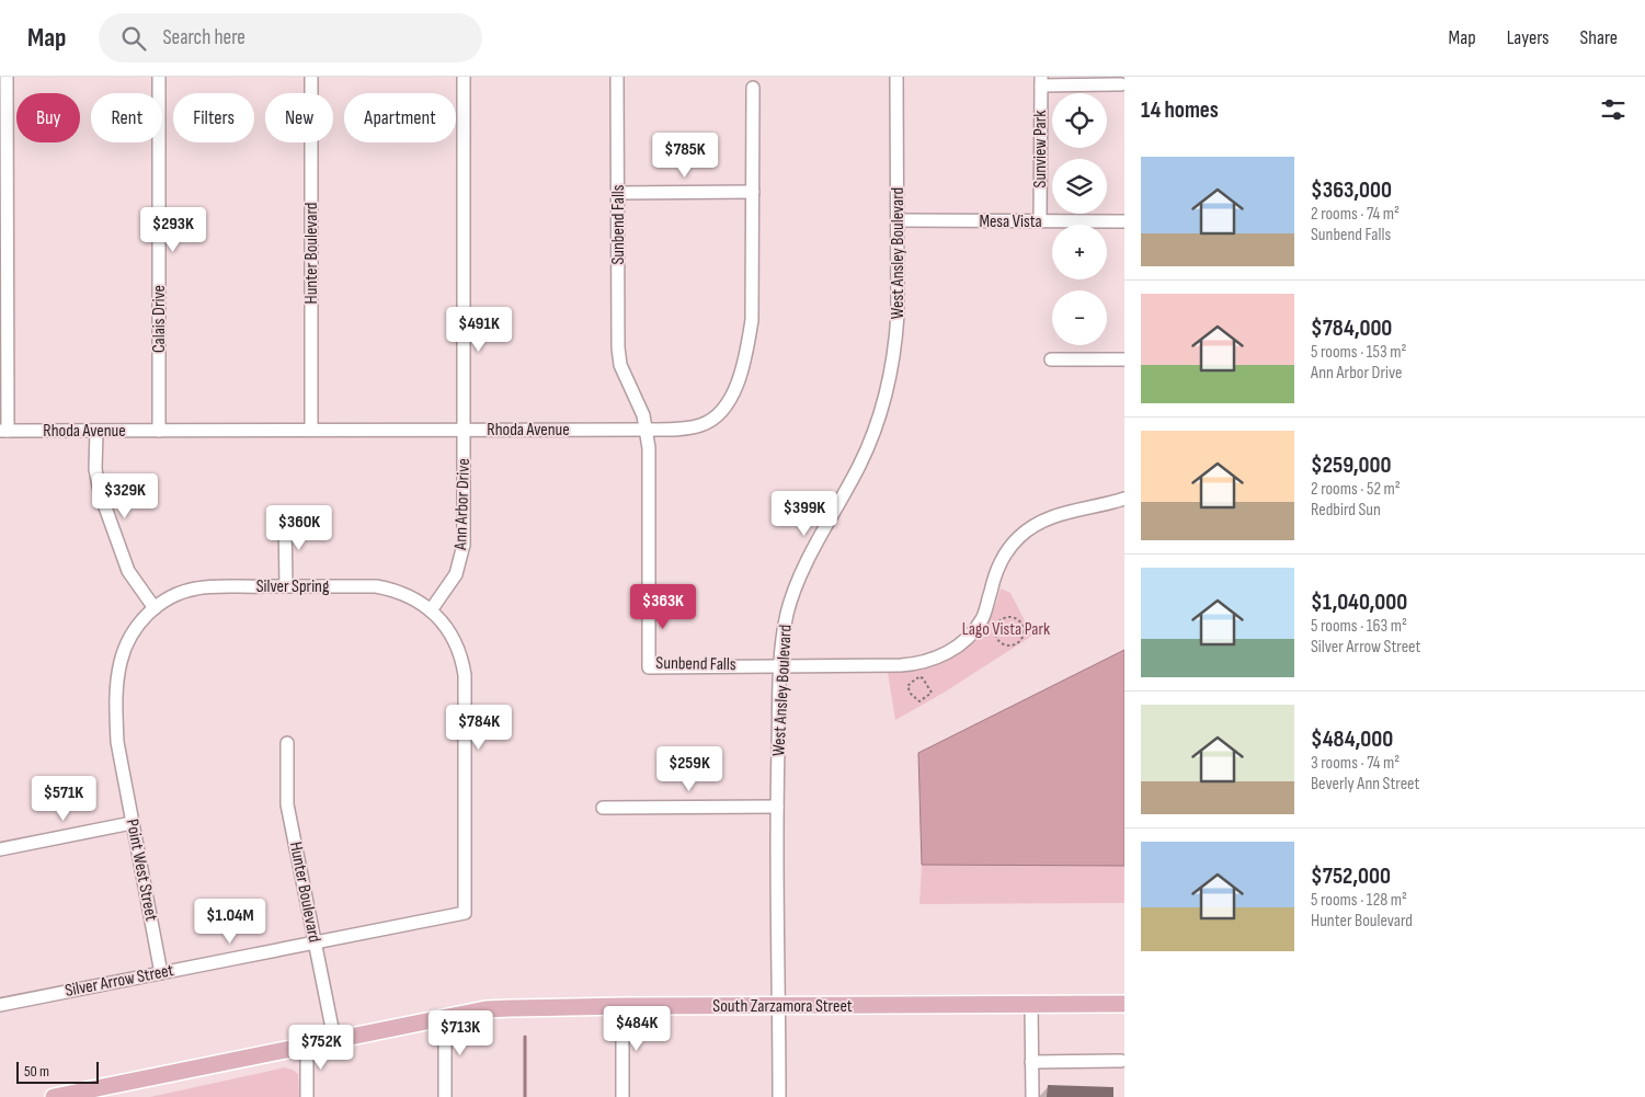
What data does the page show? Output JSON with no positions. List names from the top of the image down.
{
  "streets": {
    "main road": ["South Zarzamora Street"],
    "street": [
      "Sunview Park",
      "Mesa Vista",
      "Sunbend Falls",
      "Hunter Boulevard",
      "West Ansley Boulevard",
      "Calais Drive",
      "Rhoda Avenue",
      "Ann Arbor Drive",
      "Silver Spring",
      "Point West Street",
      "Silver Arrow Street"
    ]
  },
  "crossings": [
    ["Sunview Park", "Mesa Vista"],
    ["Mesa Vista", "West Ansley Boulevard"],
    ["Sunbend Falls", "West Ansley Boulevard"],
    ["Sunbend Falls", "Rhoda Avenue"],
    ["Hunter Boulevard", "Rhoda Avenue"],
    ["Hunter Boulevard", "Silver Arrow Street"],
    ["Hunter Boulevard", "South Zarzamora Street"],
    ["West Ansley Boulevard", "South Zarzamora Street"],
    ["Calais Drive", "Rhoda Avenue"],
    ["Rhoda Avenue", "Ann Arbor Drive"],
    ["Ann Arbor Drive", "Silver Spring"],
    ["Ann Arbor Drive", "Silver Arrow Street"],
    ["Silver Spring", "Point West Street"],
    ["Silver Spring", "Silver Arrow Street"],
    ["Point West Street", "Silver Arrow Street"]
  ],
  "parks": ["Lago Vista Park"],
  "scale_bar": "50 m",
  "page": {
    "header": "Map",
    "search": "Search here",
    "nav": ["Map", "Layers", "Share"],
    "heading": "14 homes",
    "map_buttons": ["+", "−"],
    "chip": [
      "Buy",
      "Rent",
      "Filters",
      "New",
      "Apartment"
    ],
    "price": [
      "$785K",
      "$293K",
      "$491K",
      "$329K",
      "$399K",
      "$360K",
      "$363K",
      "$784K",
      "$259K",
      "$571K",
      "$1.04M",
      "$484K",
      "$713K",
      "$752K"
    ],
    "list": [
      {
        "name": "$363,000",
        "note": "2 rooms · 74 m² · Sunbend Falls"
      },
      {
        "name": "$784,000",
        "note": "5 rooms · 153 m² · Ann Arbor Drive"
      },
      {
        "name": "$259,000",
        "note": "2 rooms · 52 m² · Redbird Sun"
      },
      {
        "name": "$1,040,000",
        "note": "5 rooms · 163 m² · Silver Arrow Street"
      },
      {
        "name": "$484,000",
        "note": "3 rooms · 74 m² · Beverly Ann Street"
      },
      {
        "name": "$752,000",
        "note": "5 rooms · 128 m² · Hunter Boulevard"
      }
    ],
    "scale": "50 m"
  }
}
